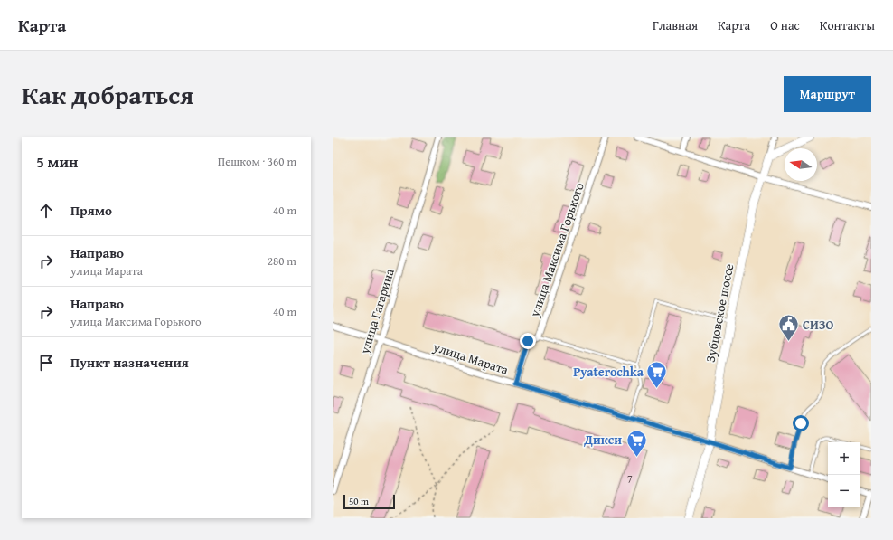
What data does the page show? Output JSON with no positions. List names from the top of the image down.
{
  "streets": {
    "main road": ["Зубцовское шоссе"],
    "street": ["улица Максима Горького", "улица Гагарина", "улица Марата"]
  },
  "crossings": [
    ["улица Максима Горького", "улица Марата"],
    ["улица Гагарина", "улица Марата"],
    ["Зубцовское шоссе", "улица Марата"]
  ],
  "places": {
    "public building": ["СИЗО"],
    "supermarket": ["Pyaterochka", "Дикси"]
  },
  "house_numbers": ["7"],
  "scale_bar": "50 m",
  "north": "left",
  "page": {
    "header": "Карта",
    "nav": [
      "Главная",
      "Карта",
      "О нас",
      "Контакты"
    ],
    "title": "Как добраться",
    "buttons": "Маршрут",
    "heading": ["5 мин", "Пешком · 360 m"],
    "list": [
      ["Прямо", "40 m"],
      ["Направо", "улица Марата", "280 m"],
      ["Направо", "улица Максима Горького", "40 m"],
      "Пункт назначения"
    ],
    "map_buttons": ["+", "−"],
    "scale": "50 m"
  }
}
